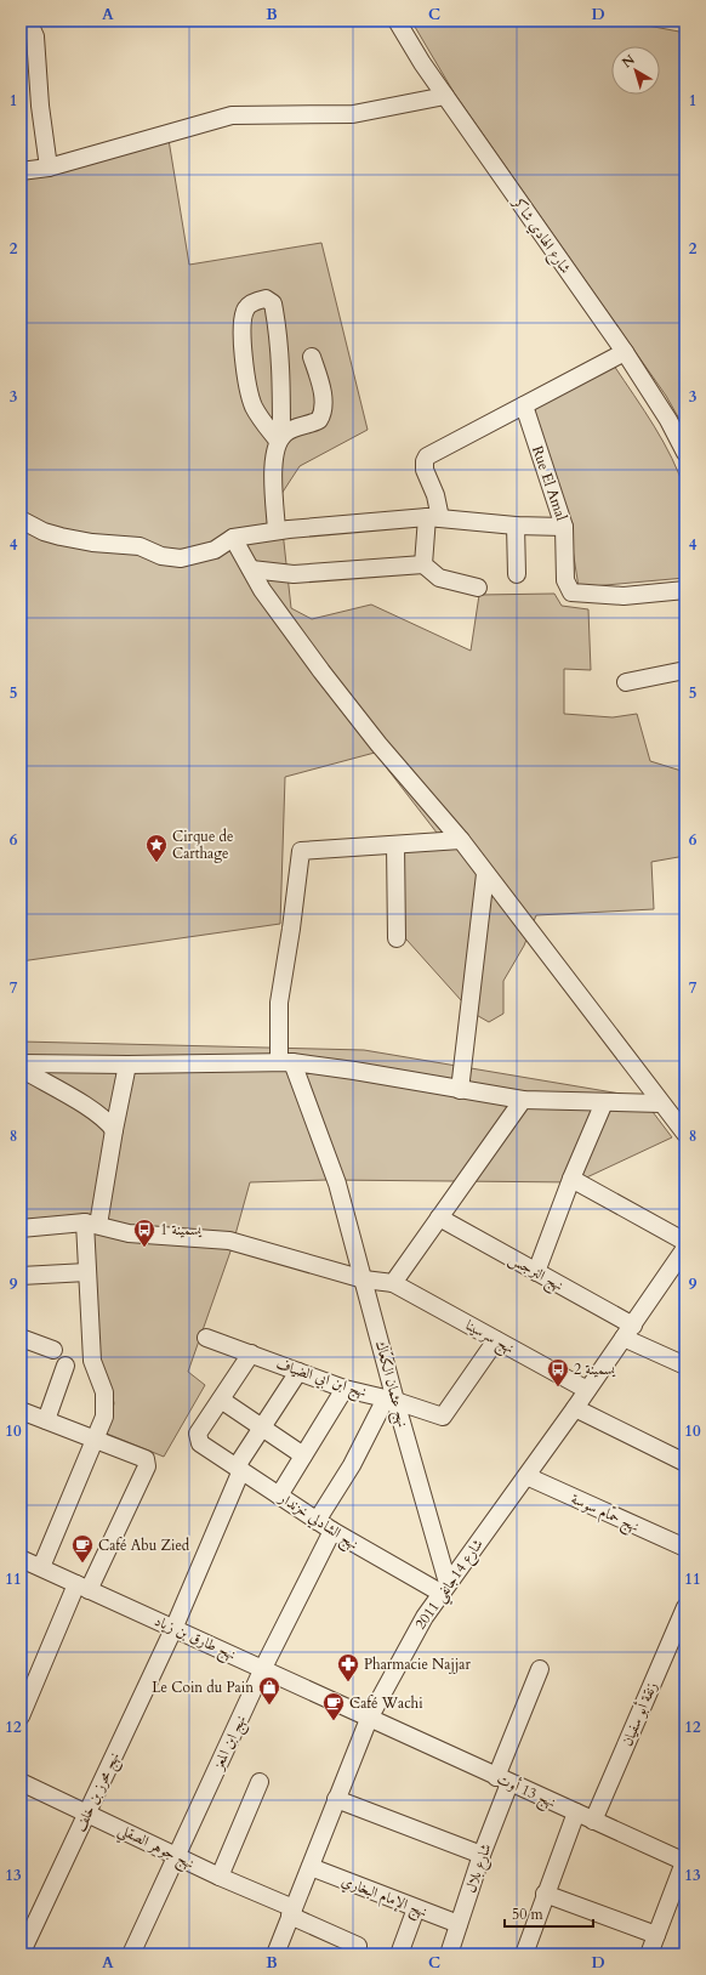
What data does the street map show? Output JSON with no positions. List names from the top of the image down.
{
  "streets": {
    "street": [
      "شارع الهادي شاكر",
      "Rue El Amal",
      "نهج النرجس",
      "نهج سرسينا",
      "نهج ابن ابي الضياف",
      "نهج عثمان الكعّاك",
      "نهج حمّام سوسة",
      "نهج الشادلي خزندار",
      "شارع 14جانفي 2011",
      "نهج طارق بن زياد",
      "زنقة أبو سفيان",
      "نهج ابن المعز",
      "نهج 13 أوت",
      "نهج محرز بن خلف",
      "نهج جوهر الصقلي",
      "شارع بلال",
      "نهج الإمام البخاري"
    ]
  },
  "crossings": [
    ["نهج النرجس", "شارع 14جانفي 2011"],
    ["نهج سرسينا", "نهج ابن ابي الضياف"],
    ["نهج سرسينا", "شارع 14جانفي 2011"],
    ["نهج ابن ابي الضياف", "نهج عثمان الكعّاك"],
    ["نهج ابن ابي الضياف", "نهج محرز بن خلف"],
    ["نهج عثمان الكعّاك", "نهج الشادلي خزندار"],
    ["نهج عثمان الكعّاك", "شارع 14جانفي 2011"],
    ["نهج حمّام سوسة", "شارع 14جانفي 2011"],
    ["نهج الشادلي خزندار", "شارع 14جانفي 2011"],
    ["نهج الشادلي خزندار", "نهج ابن المعز"],
    ["نهج الشادلي خزندار", "نهج محرز بن خلف"],
    ["شارع 14جانفي 2011", "نهج طارق بن زياد"],
    ["شارع 14جانفي 2011", "نهج 13 أوت"],
    ["شارع 14جانفي 2011", "نهج جوهر الصقلي"],
    ["شارع 14جانفي 2011", "نهج الإمام البخاري"],
    ["نهج طارق بن زياد", "نهج ابن المعز"],
    ["نهج طارق بن زياد", "نهج 13 أوت"],
    ["نهج طارق بن زياد", "نهج محرز بن خلف"],
    ["زنقة أبو سفيان", "نهج 13 أوت"],
    ["نهج ابن المعز", "نهج جوهر الصقلي"],
    ["نهج 13 أوت", "شارع بلال"],
    ["نهج محرز بن خلف", "نهج جوهر الصقلي"],
    ["شارع بلال", "نهج الإمام البخاري"]
  ],
  "places": {
    "place": ["Cirque de Carthage"],
    "bus stop": ["يسمينة 1", "يسمينة 2"],
    "cafe": ["Café Abu Zied", "Café Wachi"],
    "pharmacy": ["Pharmacie Najjar"],
    "shop": ["Le Coin du Pain"]
  },
  "scale_bar": "50 m",
  "north": "top left",
  "grid": {
    "columns": [
      "A",
      "B",
      "C",
      "D"
    ],
    "rows": [
      "1",
      "2",
      "3",
      "4",
      "5",
      "6",
      "7",
      "8",
      "9",
      "10",
      "11",
      "12",
      "13"
    ]
  }
}
